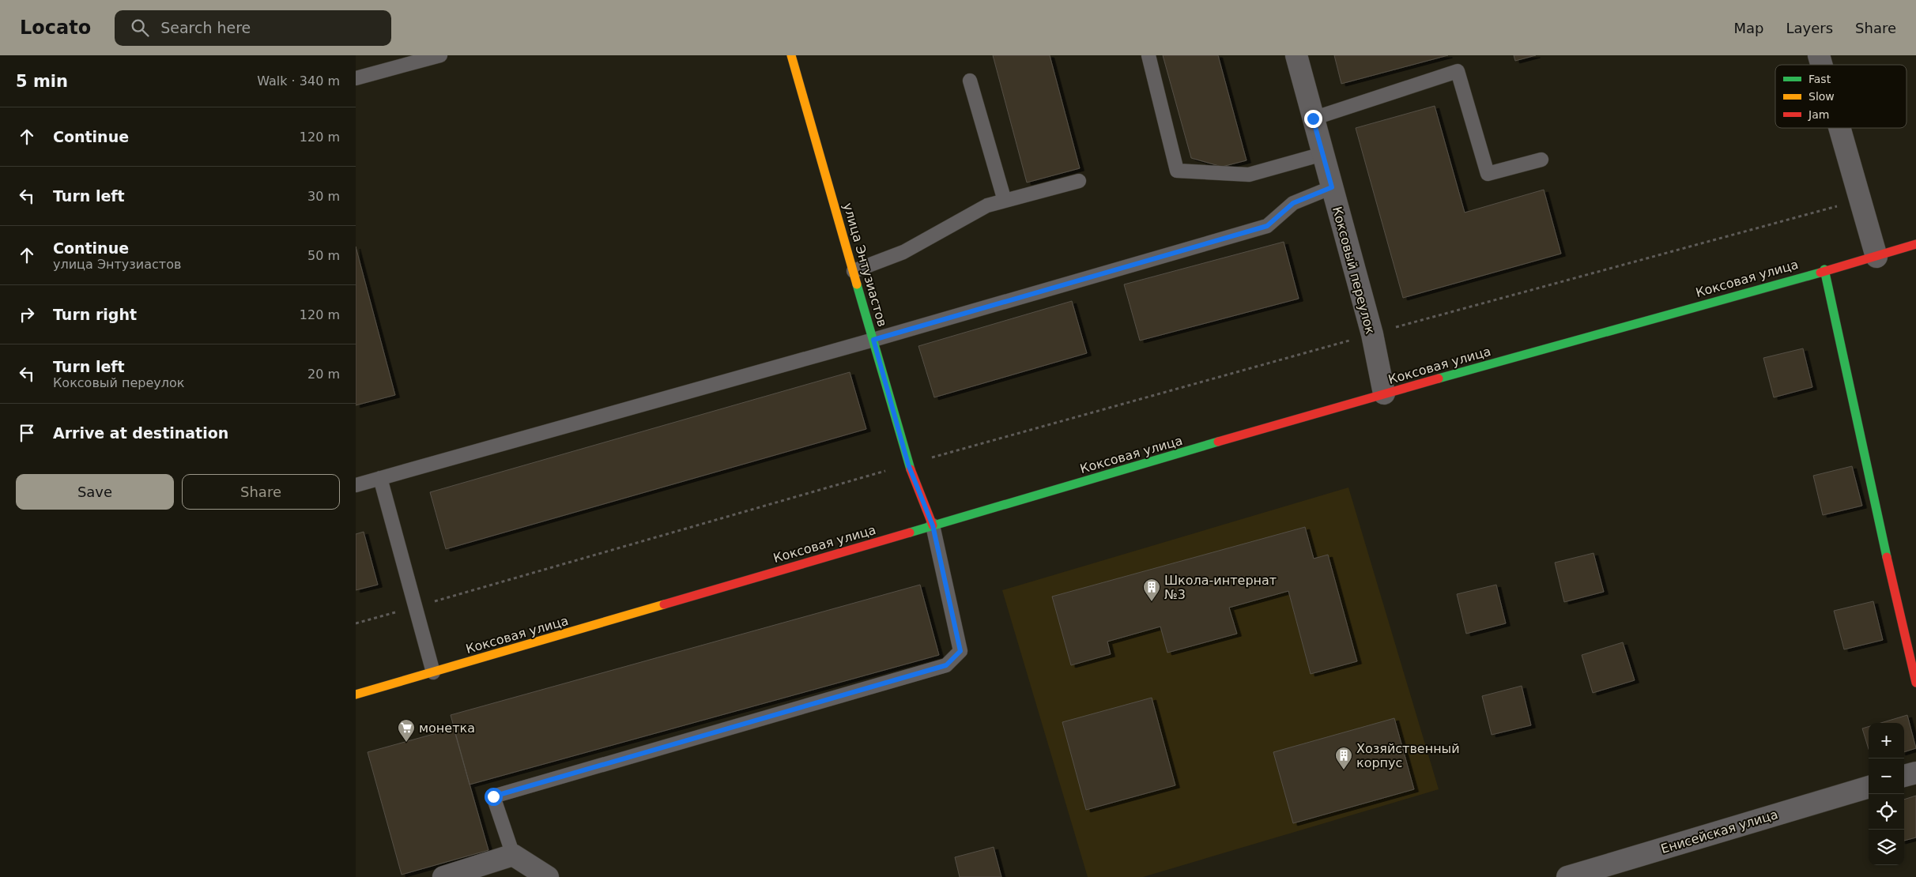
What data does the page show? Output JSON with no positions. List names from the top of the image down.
{
  "streets": {
    "main road": ["улица Энтузиастов", "Коксовая улица"],
    "street": ["Коксовый переулок", "Енисейская улица"]
  },
  "crossings": [
    ["улица Энтузиастов", "Коксовая улица"],
    ["Коксовый переулок", "Коксовая улица"]
  ],
  "places": {
    "building": ["Школа-интернат №3", "Хозяйственный корпус"],
    "supermarket": ["монетка"]
  },
  "legend": ["Fast", "Slow", "Jam"],
  "page": {
    "header": "Locato",
    "search": "Search here",
    "nav": ["Map", "Layers", "Share"],
    "heading": ["5 min", "Walk · 340 m"],
    "list": [
      ["Continue", "120 m"],
      ["Turn left", "30 m"],
      ["Continue", "улица Энтузиастов", "50 m"],
      ["Turn right", "120 m"],
      ["Turn left", "Коксовый переулок", "20 m"],
      "Arrive at destination"
    ],
    "buttons": ["Save", "Share"],
    "map_buttons": ["+", "−"]
  }
}
